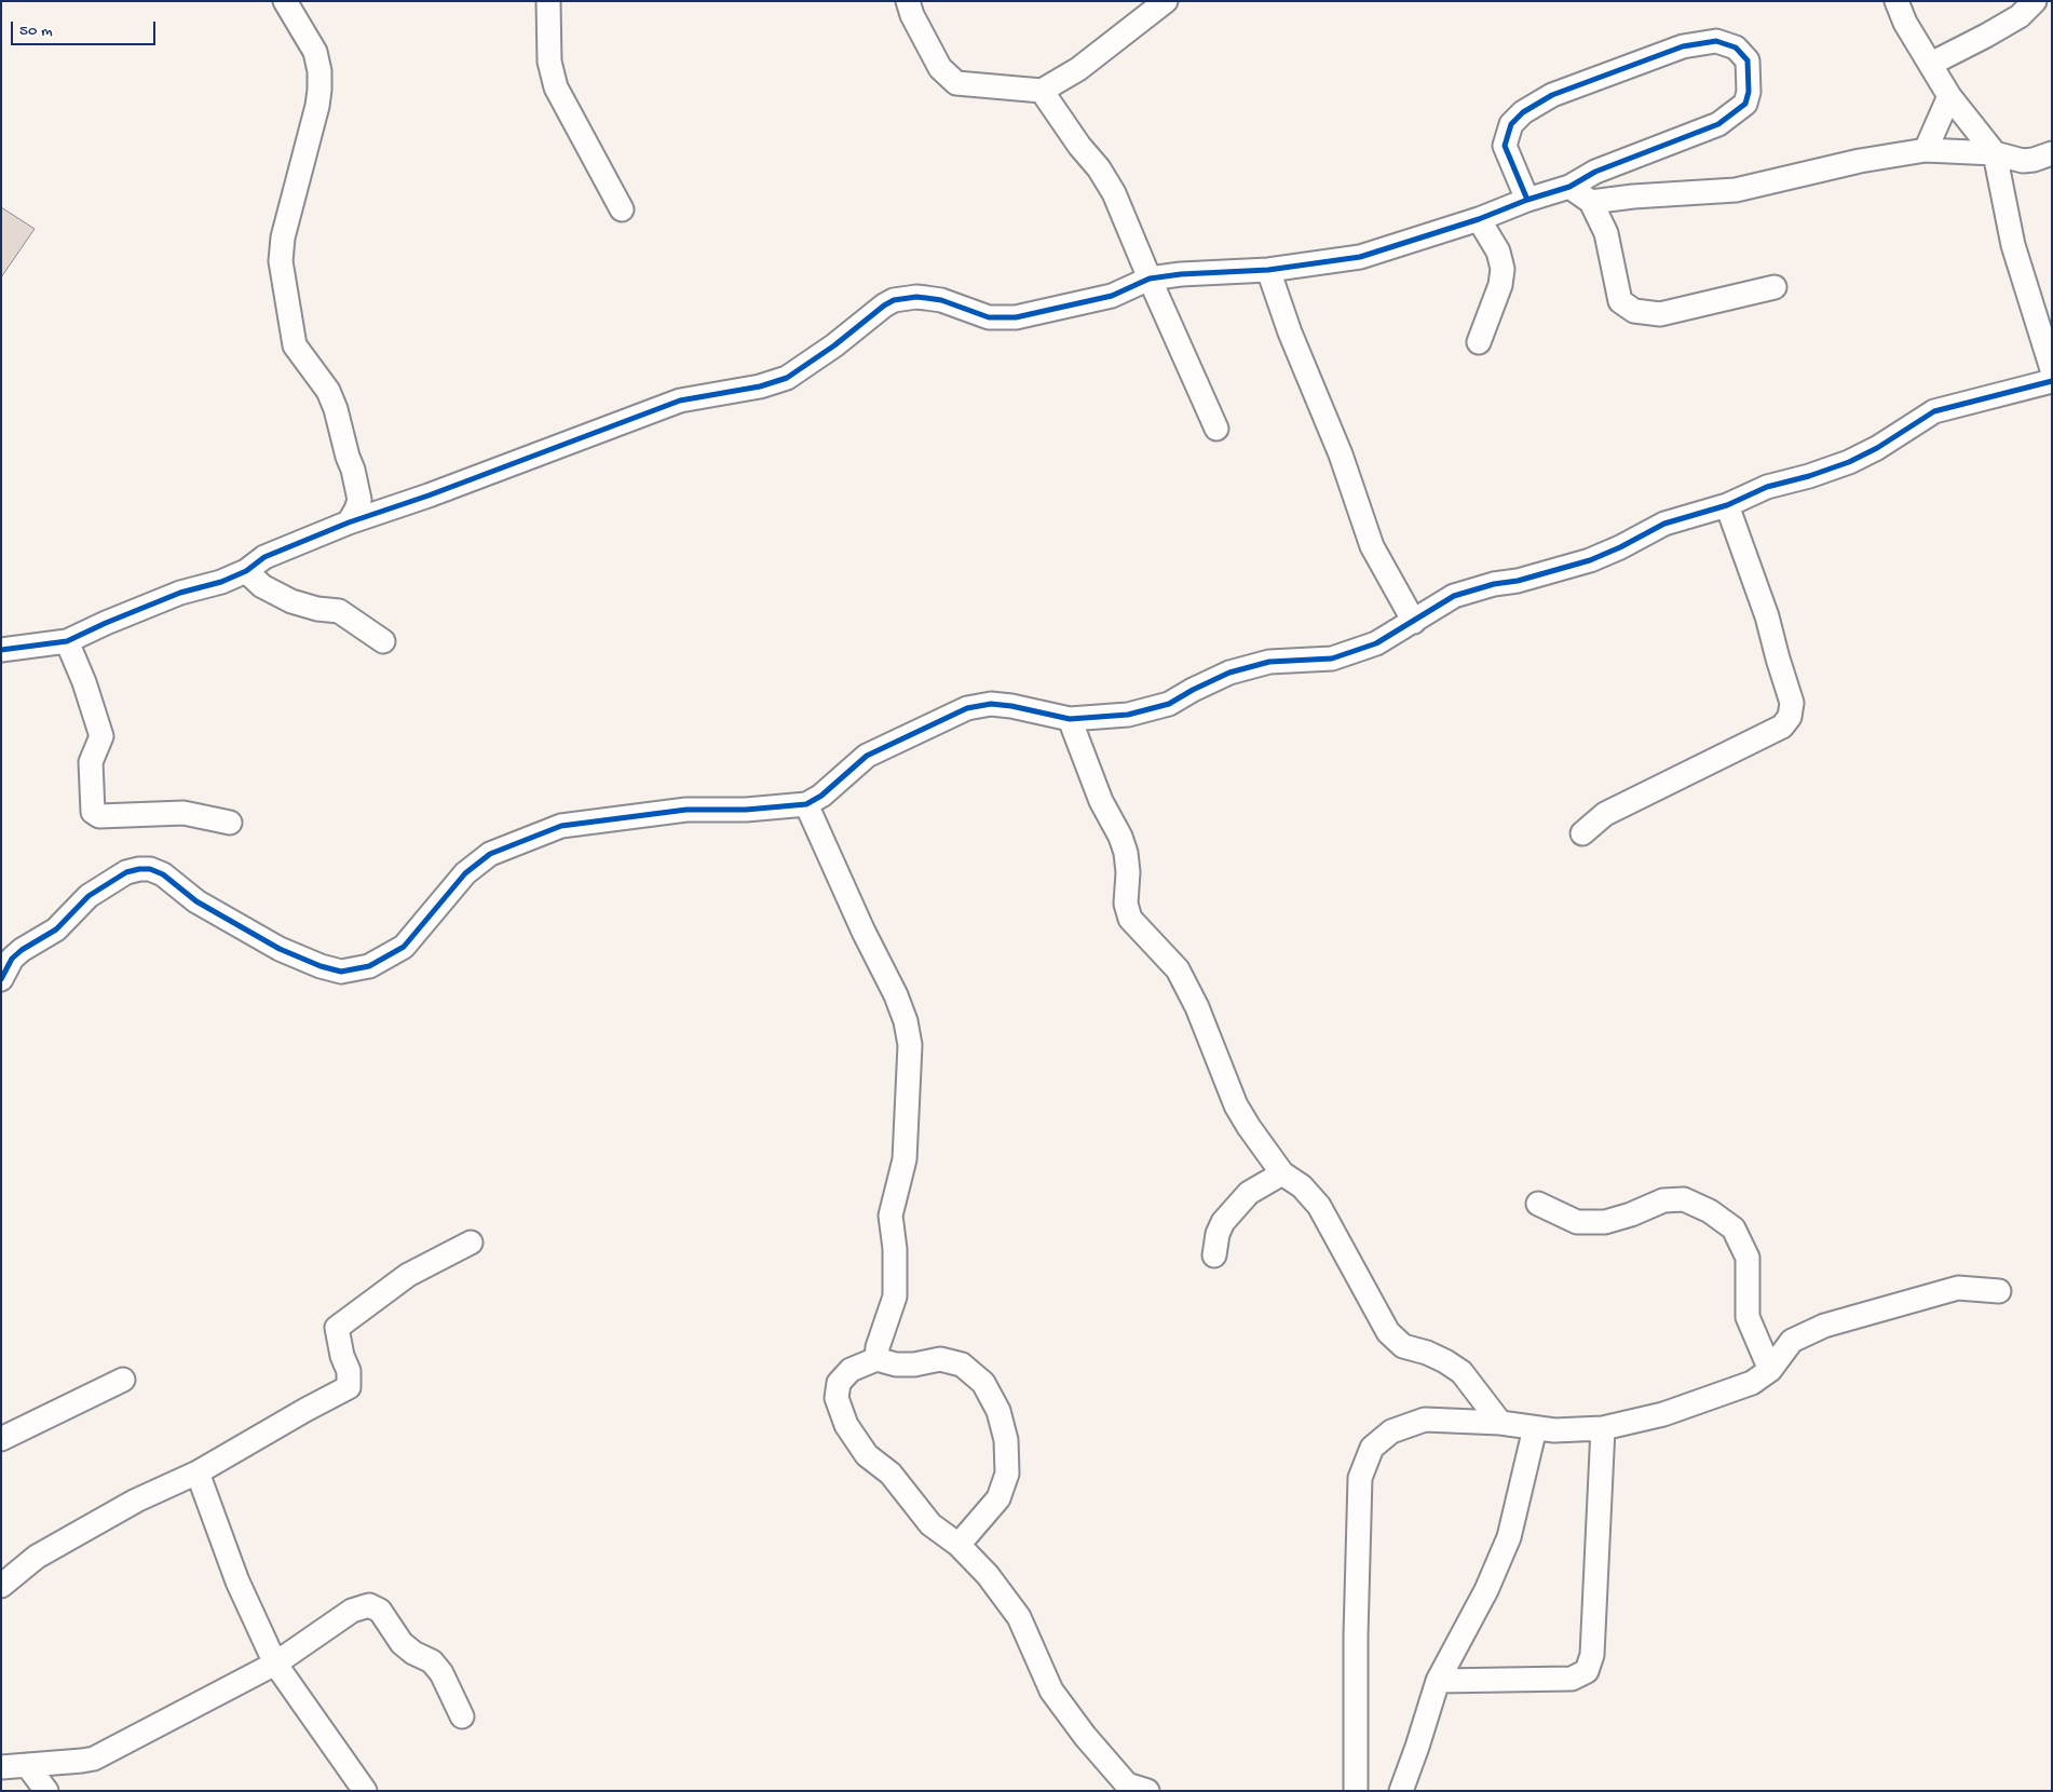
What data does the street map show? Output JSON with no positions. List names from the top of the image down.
{
  "scale_bar": "50 m"
}
